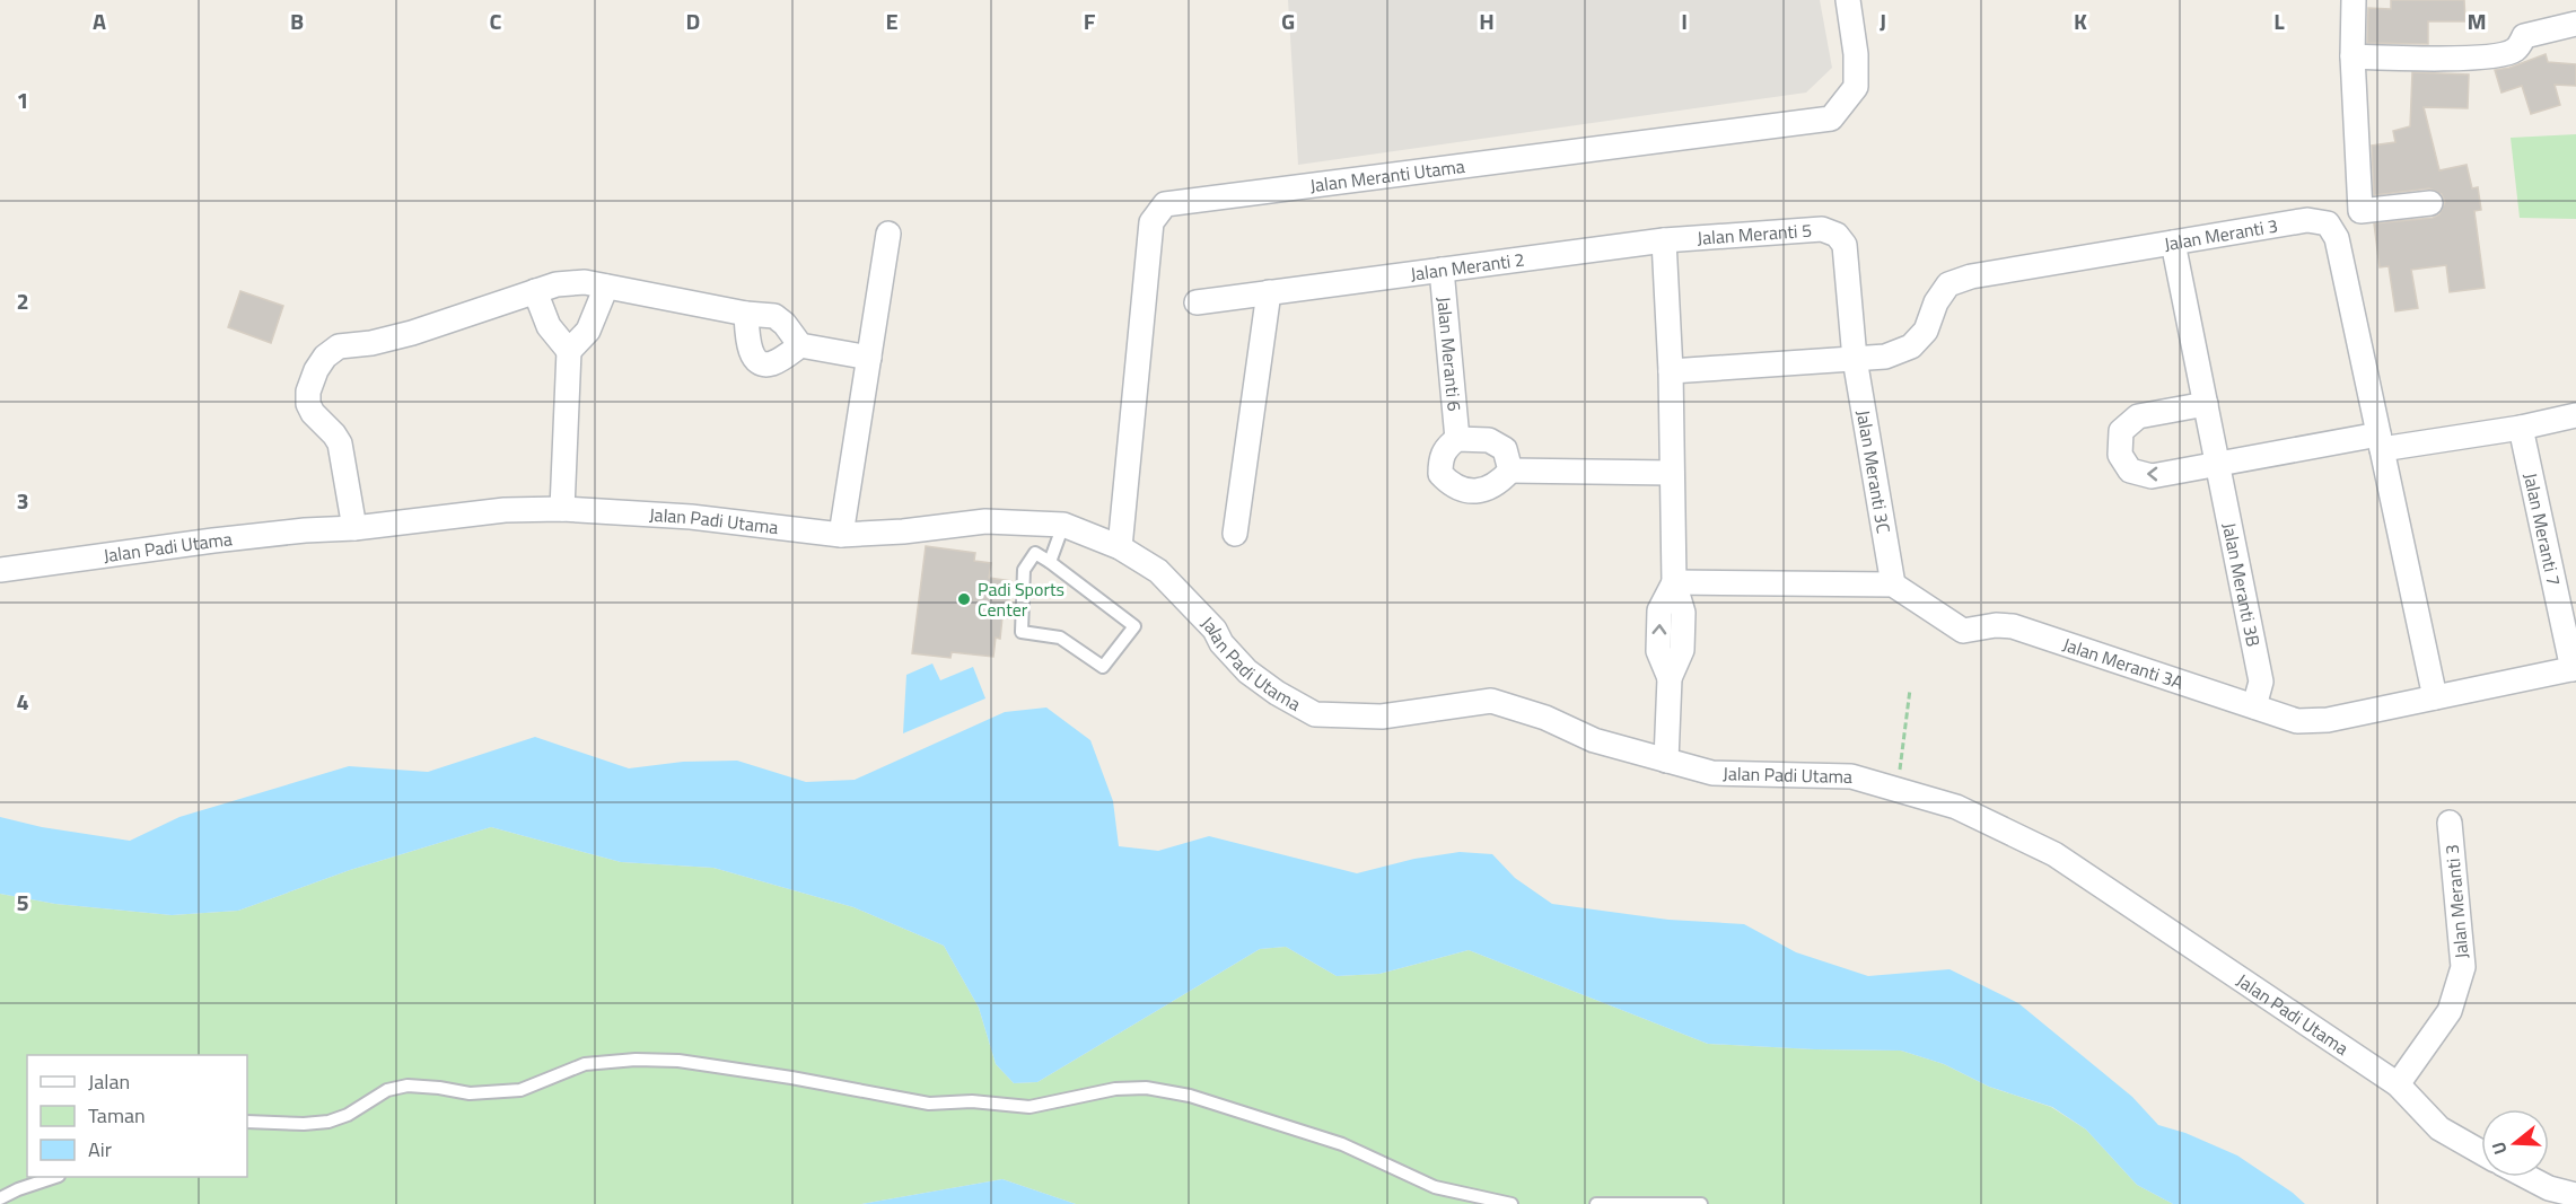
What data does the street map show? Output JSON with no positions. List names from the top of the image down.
{
  "streets": {
    "street": [
      "Jalan Meranti Utama",
      "Jalan Meranti 5",
      "Jalan Meranti 3",
      "Jalan Meranti 2",
      "Jalan Meranti 6",
      "Jalan Meranti 3C",
      "Jalan Padi Utama",
      "Jalan Meranti 7",
      "Jalan Meranti 3B",
      "Jalan Meranti 3A"
    ]
  },
  "crossings": [
    ["Jalan Meranti Utama", "Jalan Padi Utama"],
    ["Jalan Meranti 5", "Jalan Meranti 3"],
    ["Jalan Meranti 5", "Jalan Meranti 2"],
    ["Jalan Meranti 5", "Jalan Meranti 3C"],
    ["Jalan Meranti 3", "Jalan Meranti 3C"],
    ["Jalan Meranti 3", "Jalan Padi Utama"],
    ["Jalan Meranti 3", "Jalan Meranti 3B"],
    ["Jalan Meranti 3", "Jalan Meranti 3A"],
    ["Jalan Meranti 2", "Jalan Meranti 6"],
    ["Jalan Meranti 3C", "Jalan Meranti 3A"],
    ["Jalan Meranti 7", "Jalan Meranti 3A"],
    ["Jalan Meranti 3B", "Jalan Meranti 3A"]
  ],
  "places": ["Padi Sports Center"],
  "legend": ["Jalan", "Taman", "Air"],
  "north": "left",
  "grid": {
    "columns": [
      "A",
      "B",
      "C",
      "D",
      "E",
      "F",
      "G",
      "H",
      "I",
      "J",
      "K",
      "L",
      "M"
    ],
    "rows": [
      "1",
      "2",
      "3",
      "4",
      "5"
    ]
  }
}
